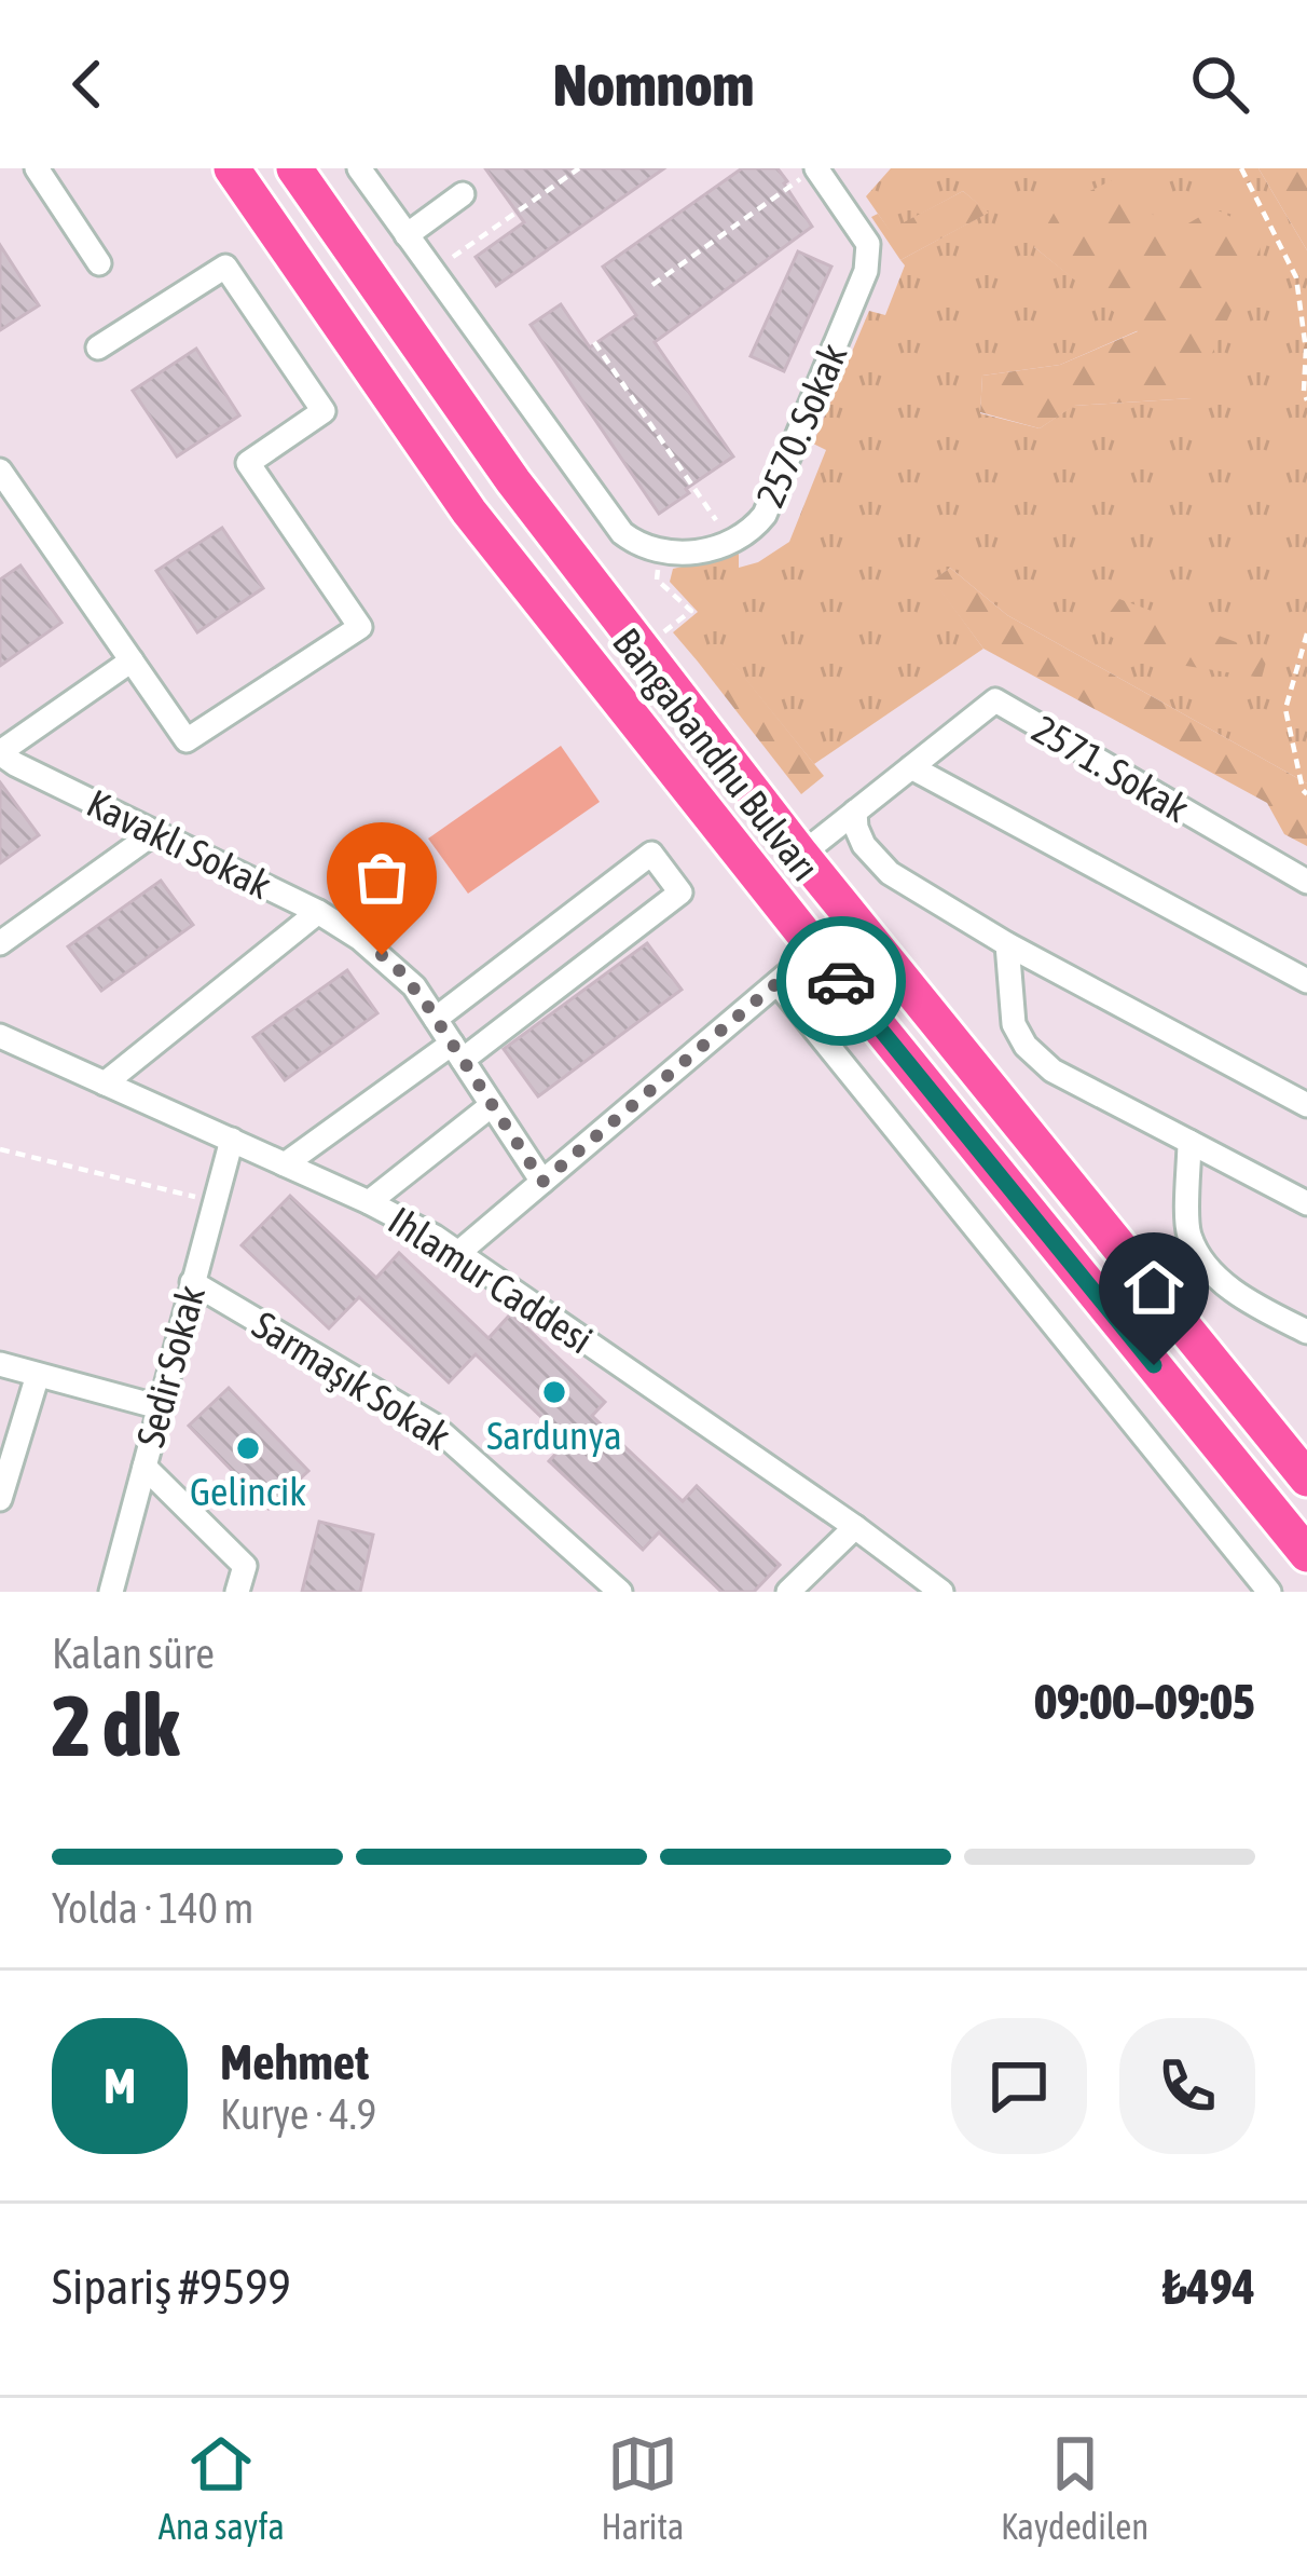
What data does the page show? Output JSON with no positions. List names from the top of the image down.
{
  "streets": {
    "main road": ["Bangabandhu Bulvarı"],
    "street": [
      "2570. Sokak",
      "2571. Sokak",
      "Kavaklı Sokak",
      "Ihlamur Caddesi",
      "Sedir Sokak",
      "Sarmaşık Sokak"
    ]
  },
  "crossings": [
    ["Bangabandhu Bulvarı", "2571. Sokak"],
    ["Ihlamur Caddesi", "Sedir Sokak"],
    ["Sedir Sokak", "Sarmaşık Sokak"]
  ],
  "places": ["Sardunya", "Gelincik"],
  "page": {
    "header": "Nomnom",
    "heading": ["2 dk", "Kalan süre", "09:00–09:05"],
    "panel": [
      "Mehmet",
      "Kurye · 4.9",
      "Sipariş #9599",
      "₺494"
    ],
    "bar": "Yolda · 140 m",
    "round": "M",
    "tabs": ["Ana sayfa", "Harita", "Kaydedilen"]
  }
}
